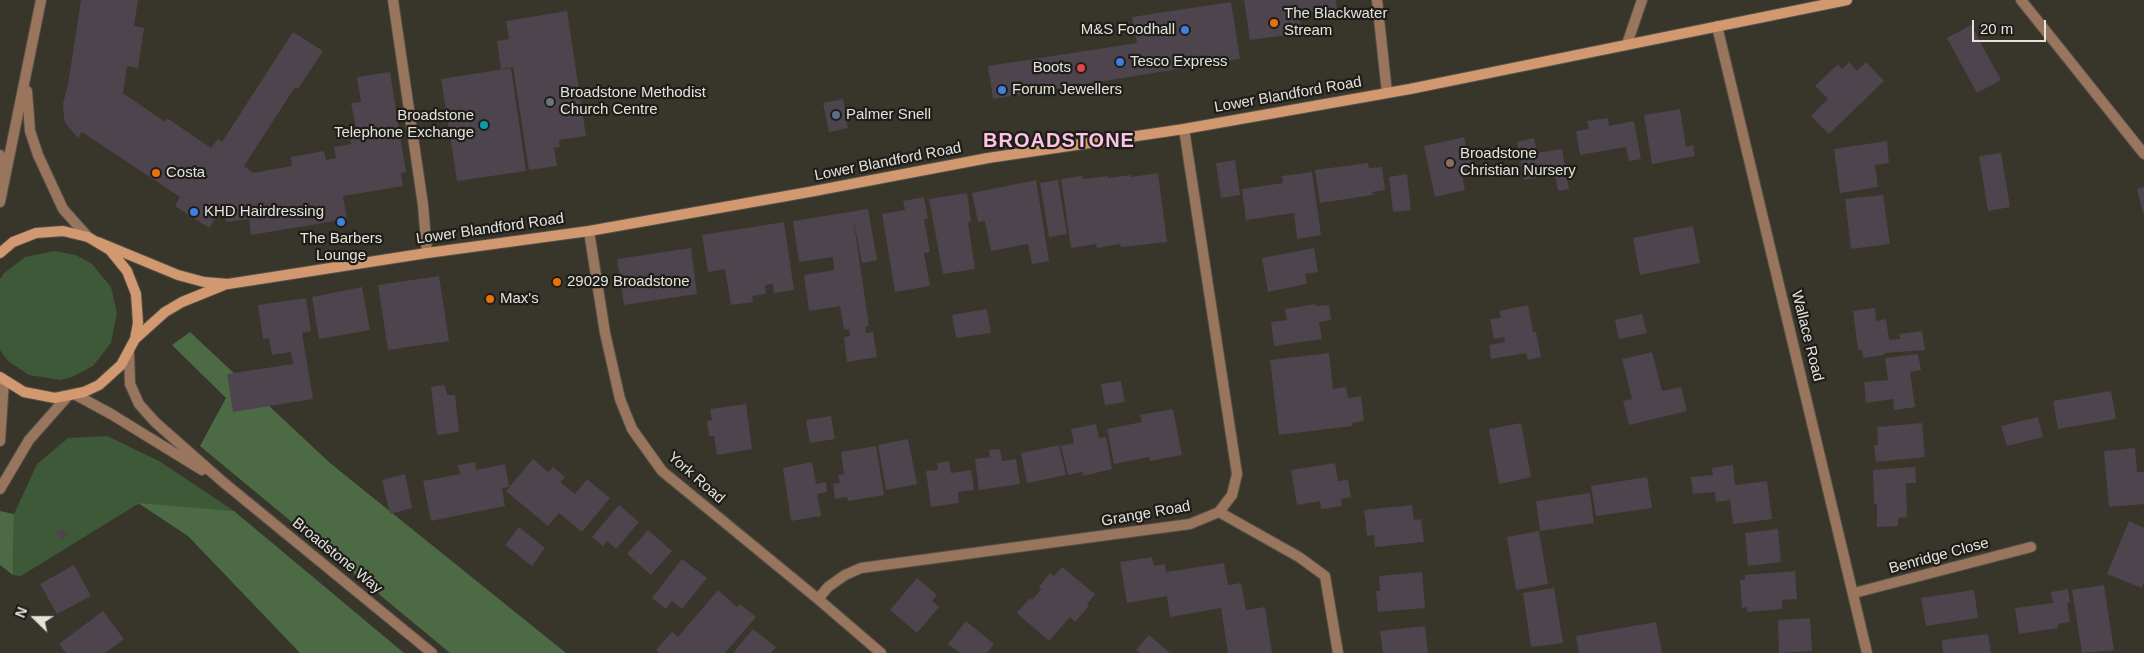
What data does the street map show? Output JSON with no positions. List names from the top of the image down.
{
  "streets": {
    "main road": ["Lower Blandford Road"],
    "street": [
      "Wallace Road",
      "York Road",
      "Grange Road",
      "Broadstone Way",
      "Benridge Close"
    ]
  },
  "crossings": [
    ["Lower Blandford Road", "Wallace Road"],
    ["Lower Blandford Road", "York Road"],
    ["Wallace Road", "Benridge Close"],
    ["York Road", "Grange Road"]
  ],
  "districts": ["BROADSTONE"],
  "places": [
    "The Blackwater Stream",
    "M&S Foodhall",
    "Tesco Express",
    "Boots",
    "Forum Jewellers",
    "Broadstone Methodist Church Centre",
    "Palmer Snell",
    "Broadstone Telephone Exchange",
    "Broadstone Christian Nursery",
    "Costa",
    "KHD Hairdressing",
    "The Barbers Lounge",
    "29029 Broadstone",
    "Max's"
  ],
  "scale_bar": "20 m",
  "north": "left"
}
